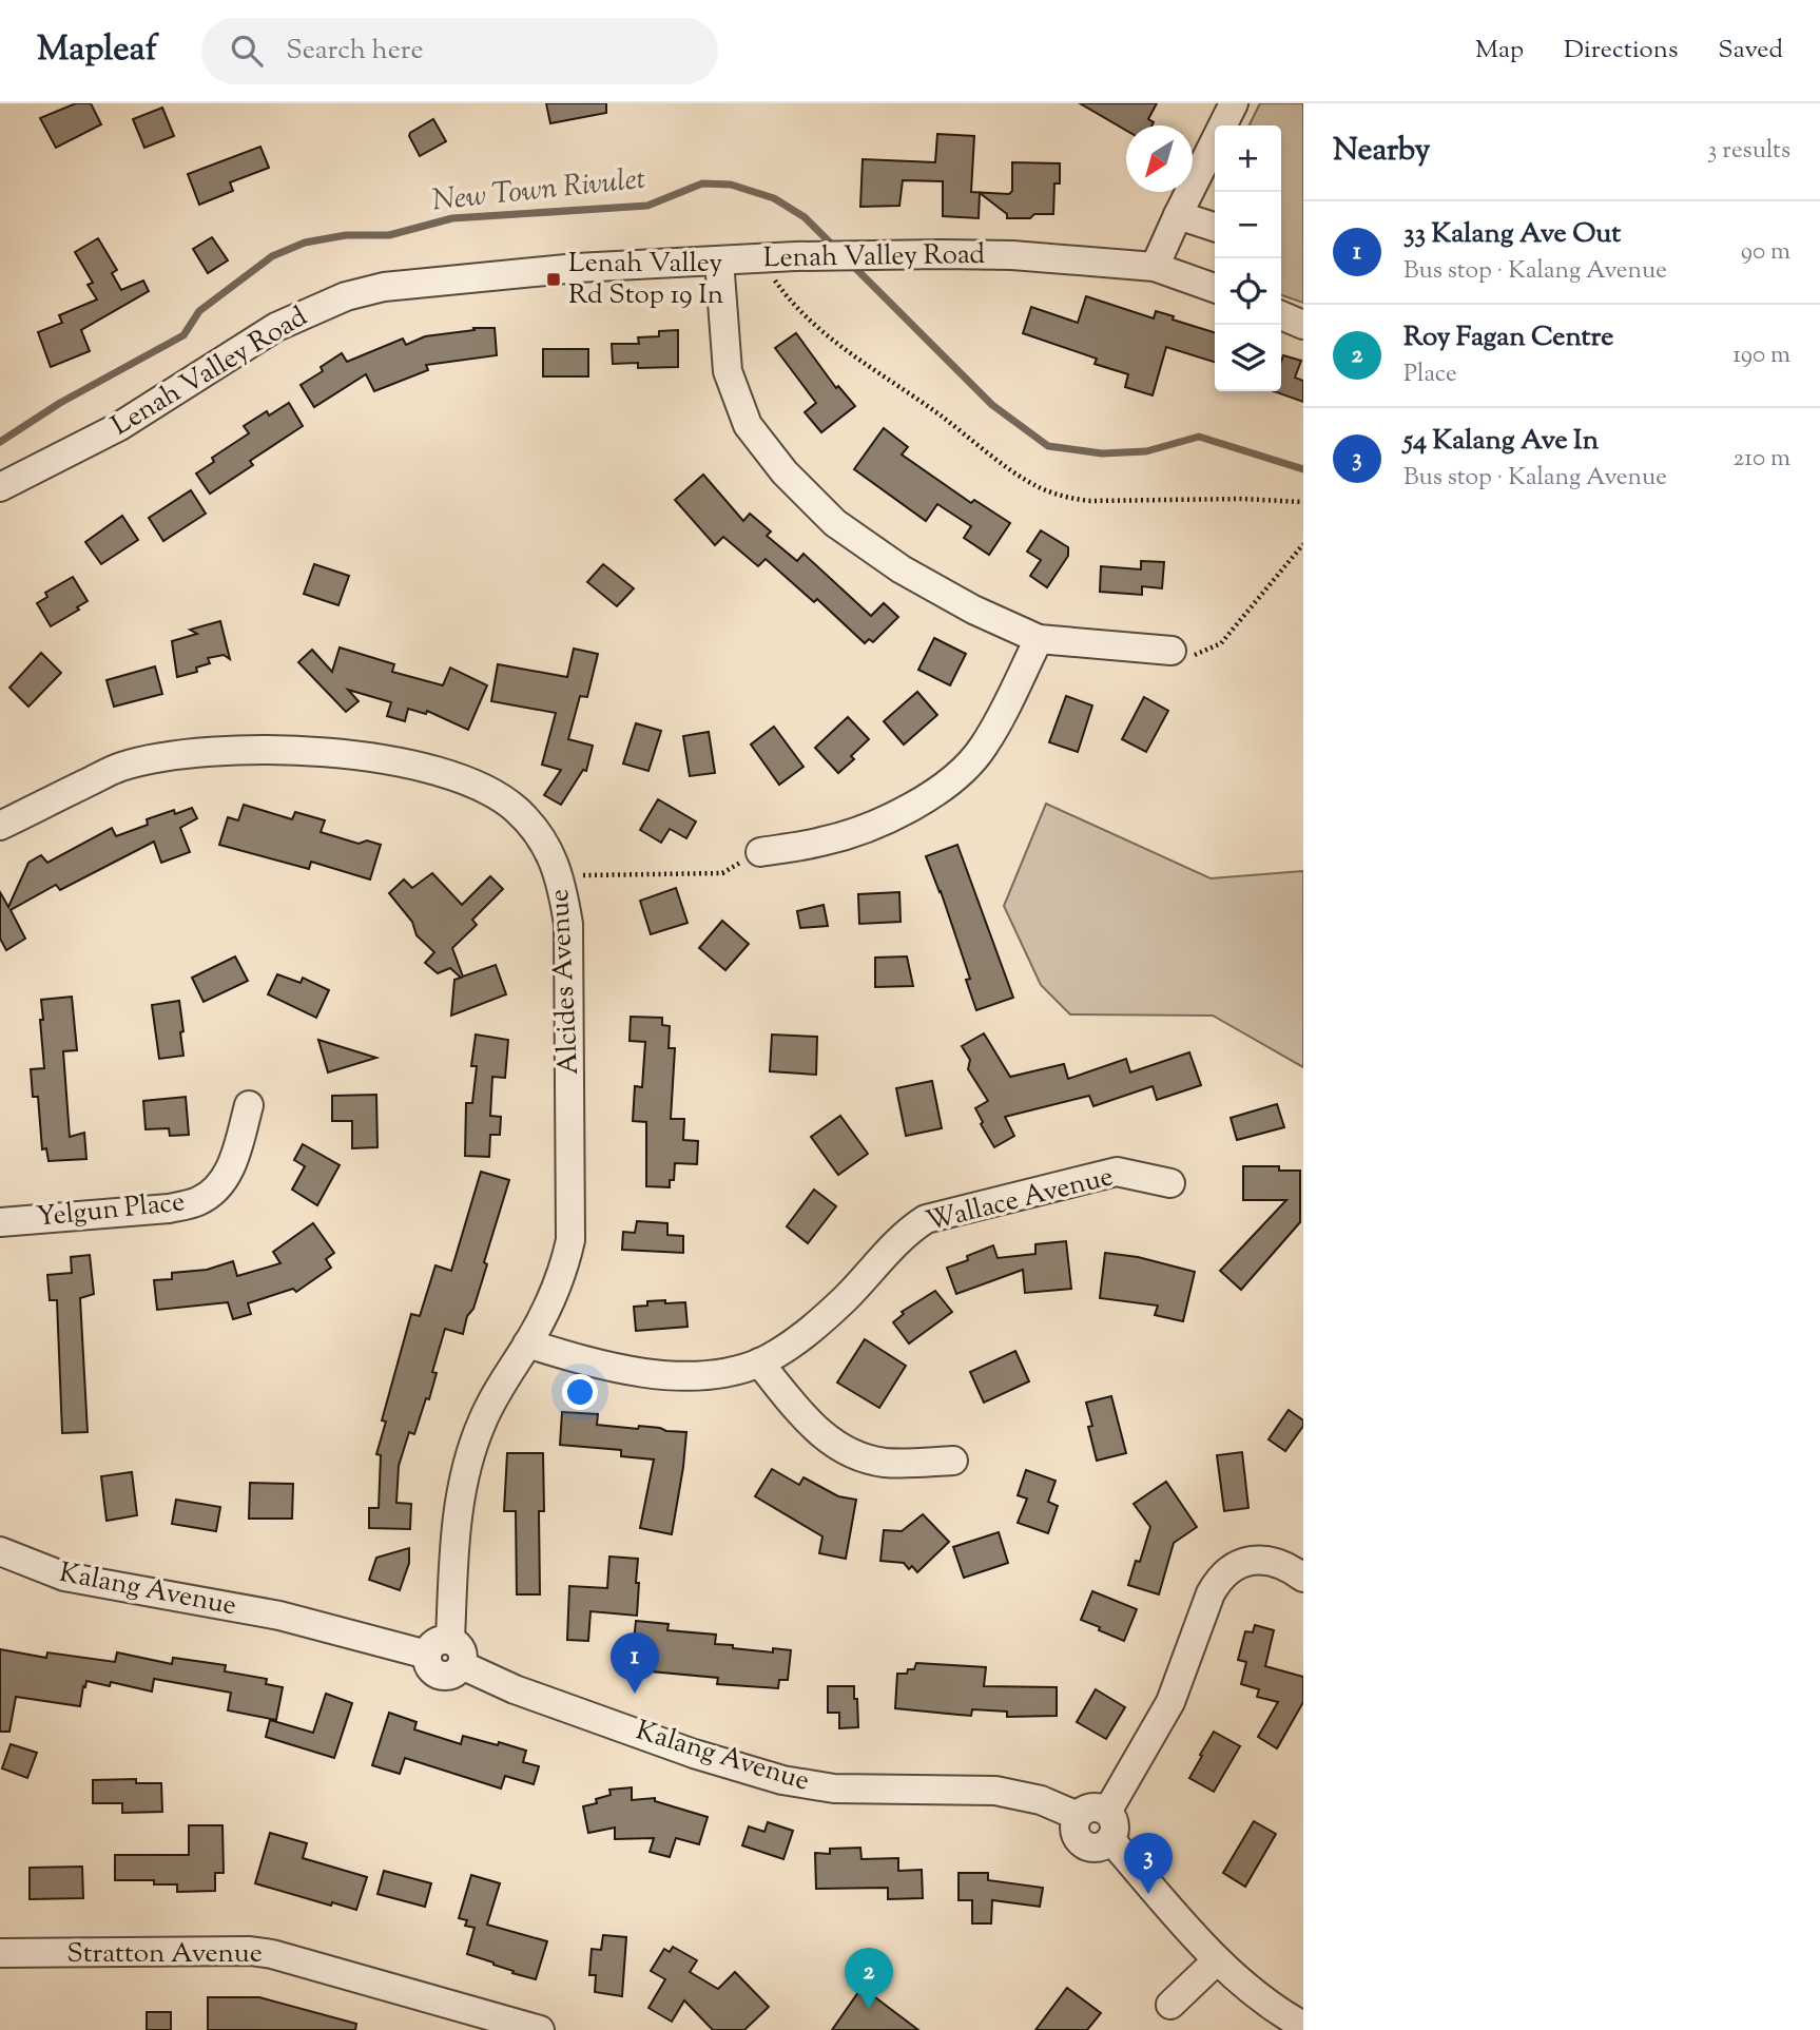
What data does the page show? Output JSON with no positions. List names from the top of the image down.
{
  "streets": {
    "street": [
      "Lenah Valley Road",
      "Alcides Avenue",
      "Wallace Avenue",
      "Yelgun Place",
      "Kalang Avenue",
      "Stratton Avenue"
    ]
  },
  "crossings": [
    ["Alcides Avenue", "Wallace Avenue"],
    ["Alcides Avenue", "Kalang Avenue"]
  ],
  "water": ["New Town Rivulet"],
  "places": {
    "transit": ["Lenah Valley Rd Stop 19 In"]
  },
  "north": "bottom left",
  "page": {
    "header": "Mapleaf",
    "search": "Search here",
    "nav": ["Map", "Directions", "Saved"],
    "heading": ["Nearby", "3 results"],
    "map_buttons": ["+", "−"],
    "list": [
      {
        "mark": "1",
        "name": "33 Kalang Ave Out",
        "note": "Bus stop · Kalang Avenue",
        "value": "90 m"
      },
      {
        "mark": "2",
        "name": "Roy Fagan Centre",
        "note": "Place",
        "value": "190 m"
      },
      {
        "mark": "3",
        "name": "54 Kalang Ave In",
        "note": "Bus stop · Kalang Avenue",
        "value": "210 m"
      }
    ],
    "pins": ["1", "3", "2"]
  }
}
